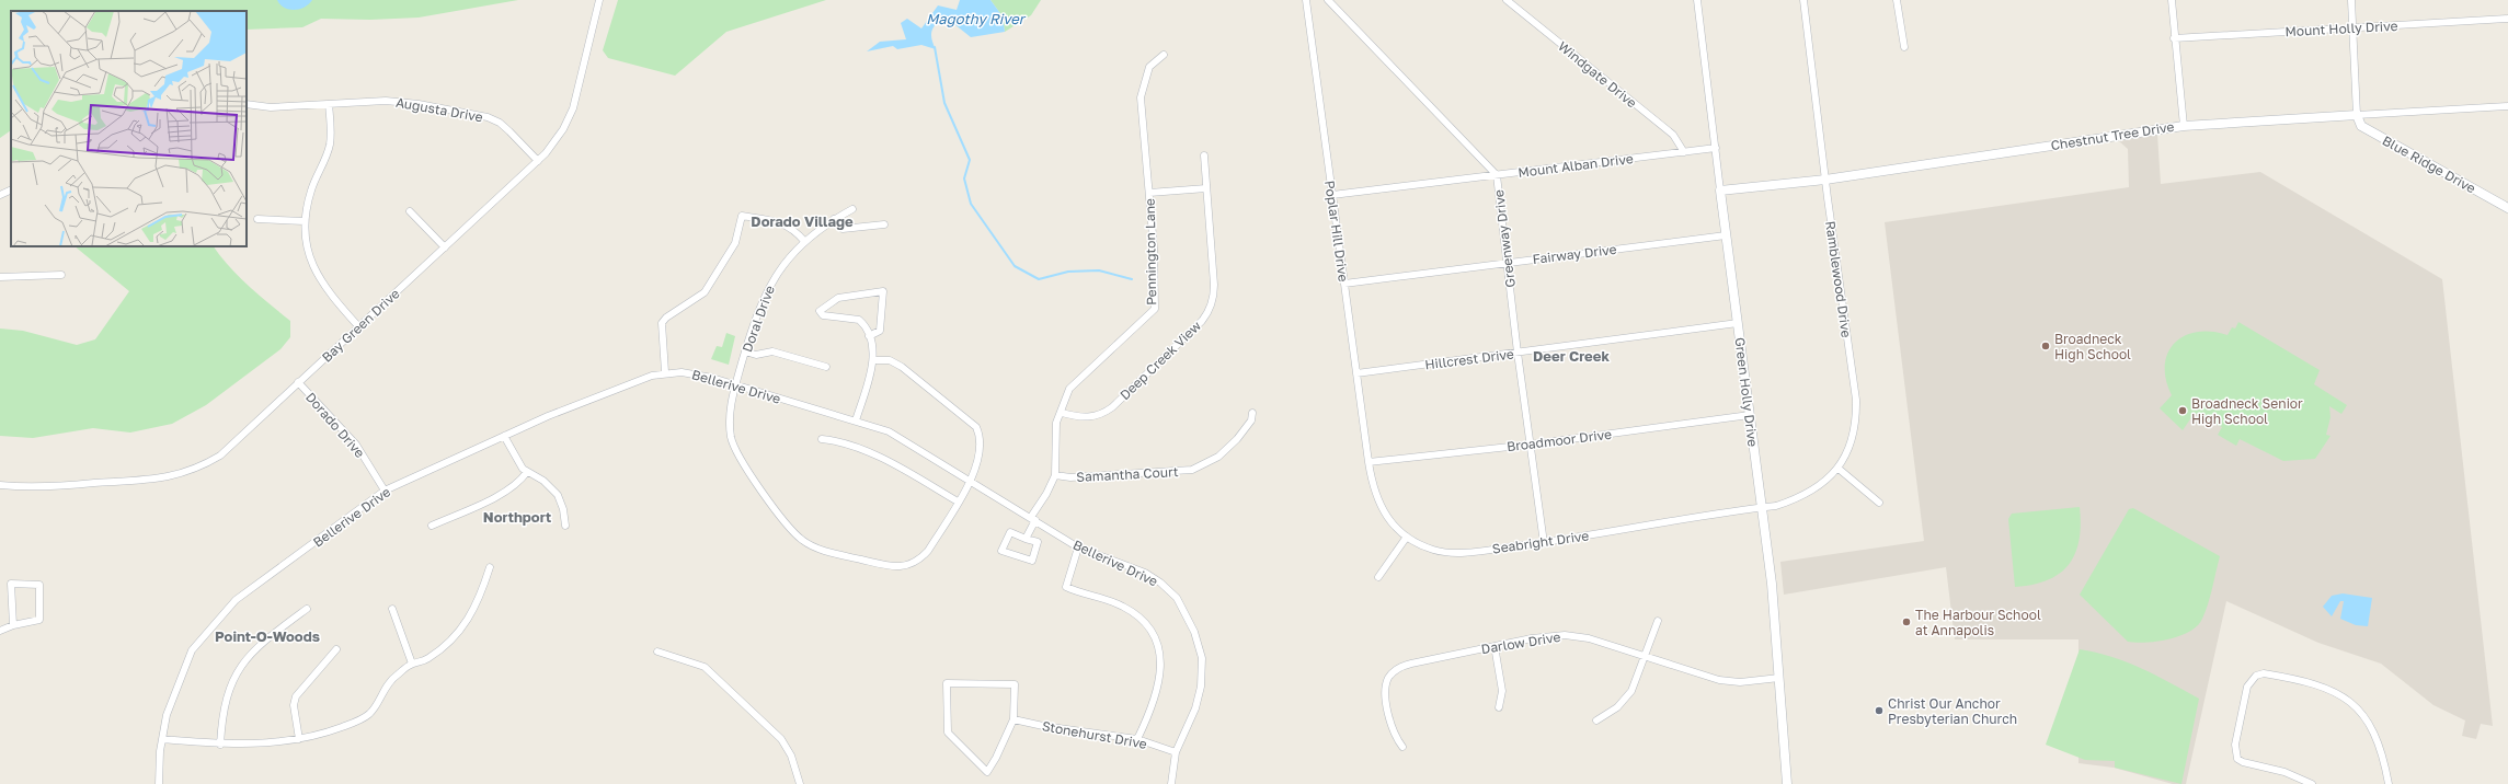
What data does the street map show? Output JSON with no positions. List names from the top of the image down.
{
  "streets": {
    "street": [
      "Mount Holly Drive",
      "Windgate Drive",
      "Augusta Drive",
      "Chestnut Tree Drive",
      "Blue Ridge Drive",
      "Mount Alban Drive",
      "Poplar Hill Drive",
      "Greenway Drive",
      "Pennington Lane",
      "Fairway Drive",
      "Ramblewood Drive",
      "Doral Drive",
      "Bay Green Drive",
      "Hillcrest Drive",
      "Deep Creek View",
      "Bellerive Drive",
      "Green Holly Drive",
      "Dorado Drive",
      "Broadmoor Drive",
      "Samantha Court",
      "Seabright Drive",
      "Darlow Drive",
      "Stonehurst Drive"
    ]
  },
  "crossings": [
    ["Windgate Drive", "Mount Alban Drive"],
    ["Augusta Drive", "Bay Green Drive"],
    ["Chestnut Tree Drive", "Blue Ridge Drive"],
    ["Chestnut Tree Drive", "Ramblewood Drive"],
    ["Chestnut Tree Drive", "Green Holly Drive"],
    ["Mount Alban Drive", "Poplar Hill Drive"],
    ["Mount Alban Drive", "Greenway Drive"],
    ["Mount Alban Drive", "Green Holly Drive"],
    ["Poplar Hill Drive", "Fairway Drive"],
    ["Poplar Hill Drive", "Hillcrest Drive"],
    ["Poplar Hill Drive", "Broadmoor Drive"],
    ["Poplar Hill Drive", "Seabright Drive"],
    ["Greenway Drive", "Fairway Drive"],
    ["Greenway Drive", "Hillcrest Drive"],
    ["Greenway Drive", "Broadmoor Drive"],
    ["Greenway Drive", "Seabright Drive"],
    ["Pennington Lane", "Deep Creek View"],
    ["Pennington Lane", "Bellerive Drive"],
    ["Pennington Lane", "Samantha Court"],
    ["Fairway Drive", "Green Holly Drive"],
    ["Ramblewood Drive", "Green Holly Drive"],
    ["Ramblewood Drive", "Seabright Drive"],
    ["Doral Drive", "Bellerive Drive"],
    ["Bay Green Drive", "Dorado Drive"],
    ["Hillcrest Drive", "Green Holly Drive"],
    ["Bellerive Drive", "Dorado Drive"],
    ["Bellerive Drive", "Stonehurst Drive"],
    ["Green Holly Drive", "Broadmoor Drive"],
    ["Green Holly Drive", "Seabright Drive"],
    ["Green Holly Drive", "Darlow Drive"],
    ["Broadmoor Drive", "Seabright Drive"]
  ],
  "districts": [
    "Dorado Village",
    "Deer Creek",
    "Northport",
    "Point-O-Woods"
  ],
  "water": ["Magothy River"],
  "places": [
    "Broadneck High School",
    "Broadneck Senior High School",
    "The Harbour School at Annapolis",
    "Christ Our Anchor Presbyterian Church"
  ]
}
